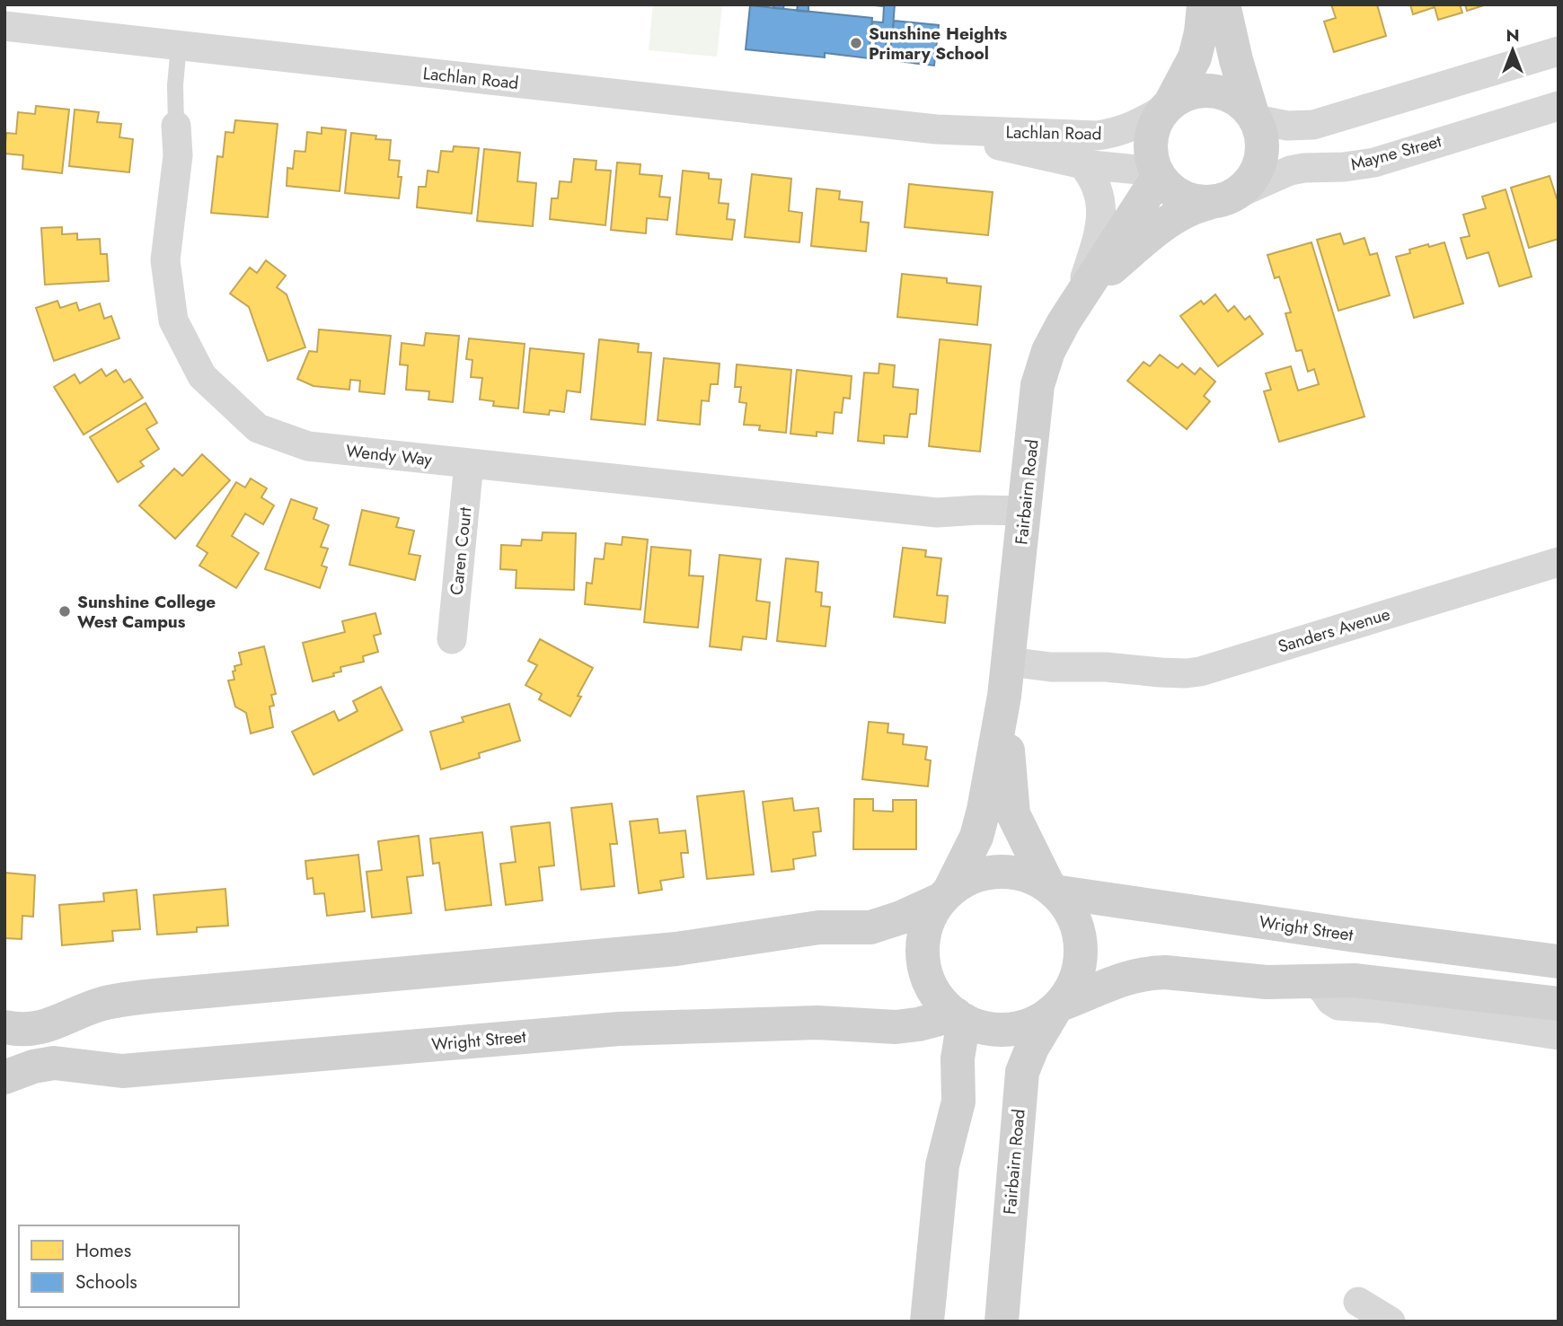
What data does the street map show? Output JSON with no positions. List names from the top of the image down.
{
  "streets": {
    "street": [
      "Lachlan Road",
      "Mayne Street",
      "Wendy Way",
      "Fairbairn Road",
      "Caren Court",
      "Sanders Avenue",
      "Wright Street"
    ]
  },
  "crossings": [
    ["Lachlan Road", "Mayne Street"],
    ["Lachlan Road", "Wendy Way"],
    ["Lachlan Road", "Fairbairn Road"],
    ["Mayne Street", "Fairbairn Road"],
    ["Wendy Way", "Fairbairn Road"],
    ["Wendy Way", "Caren Court"],
    ["Fairbairn Road", "Sanders Avenue"],
    ["Fairbairn Road", "Wright Street"]
  ],
  "places": ["Sunshine Heights Primary School", "Sunshine College West Campus"],
  "legend": ["Homes", "Schools"],
  "north": "top"
}
